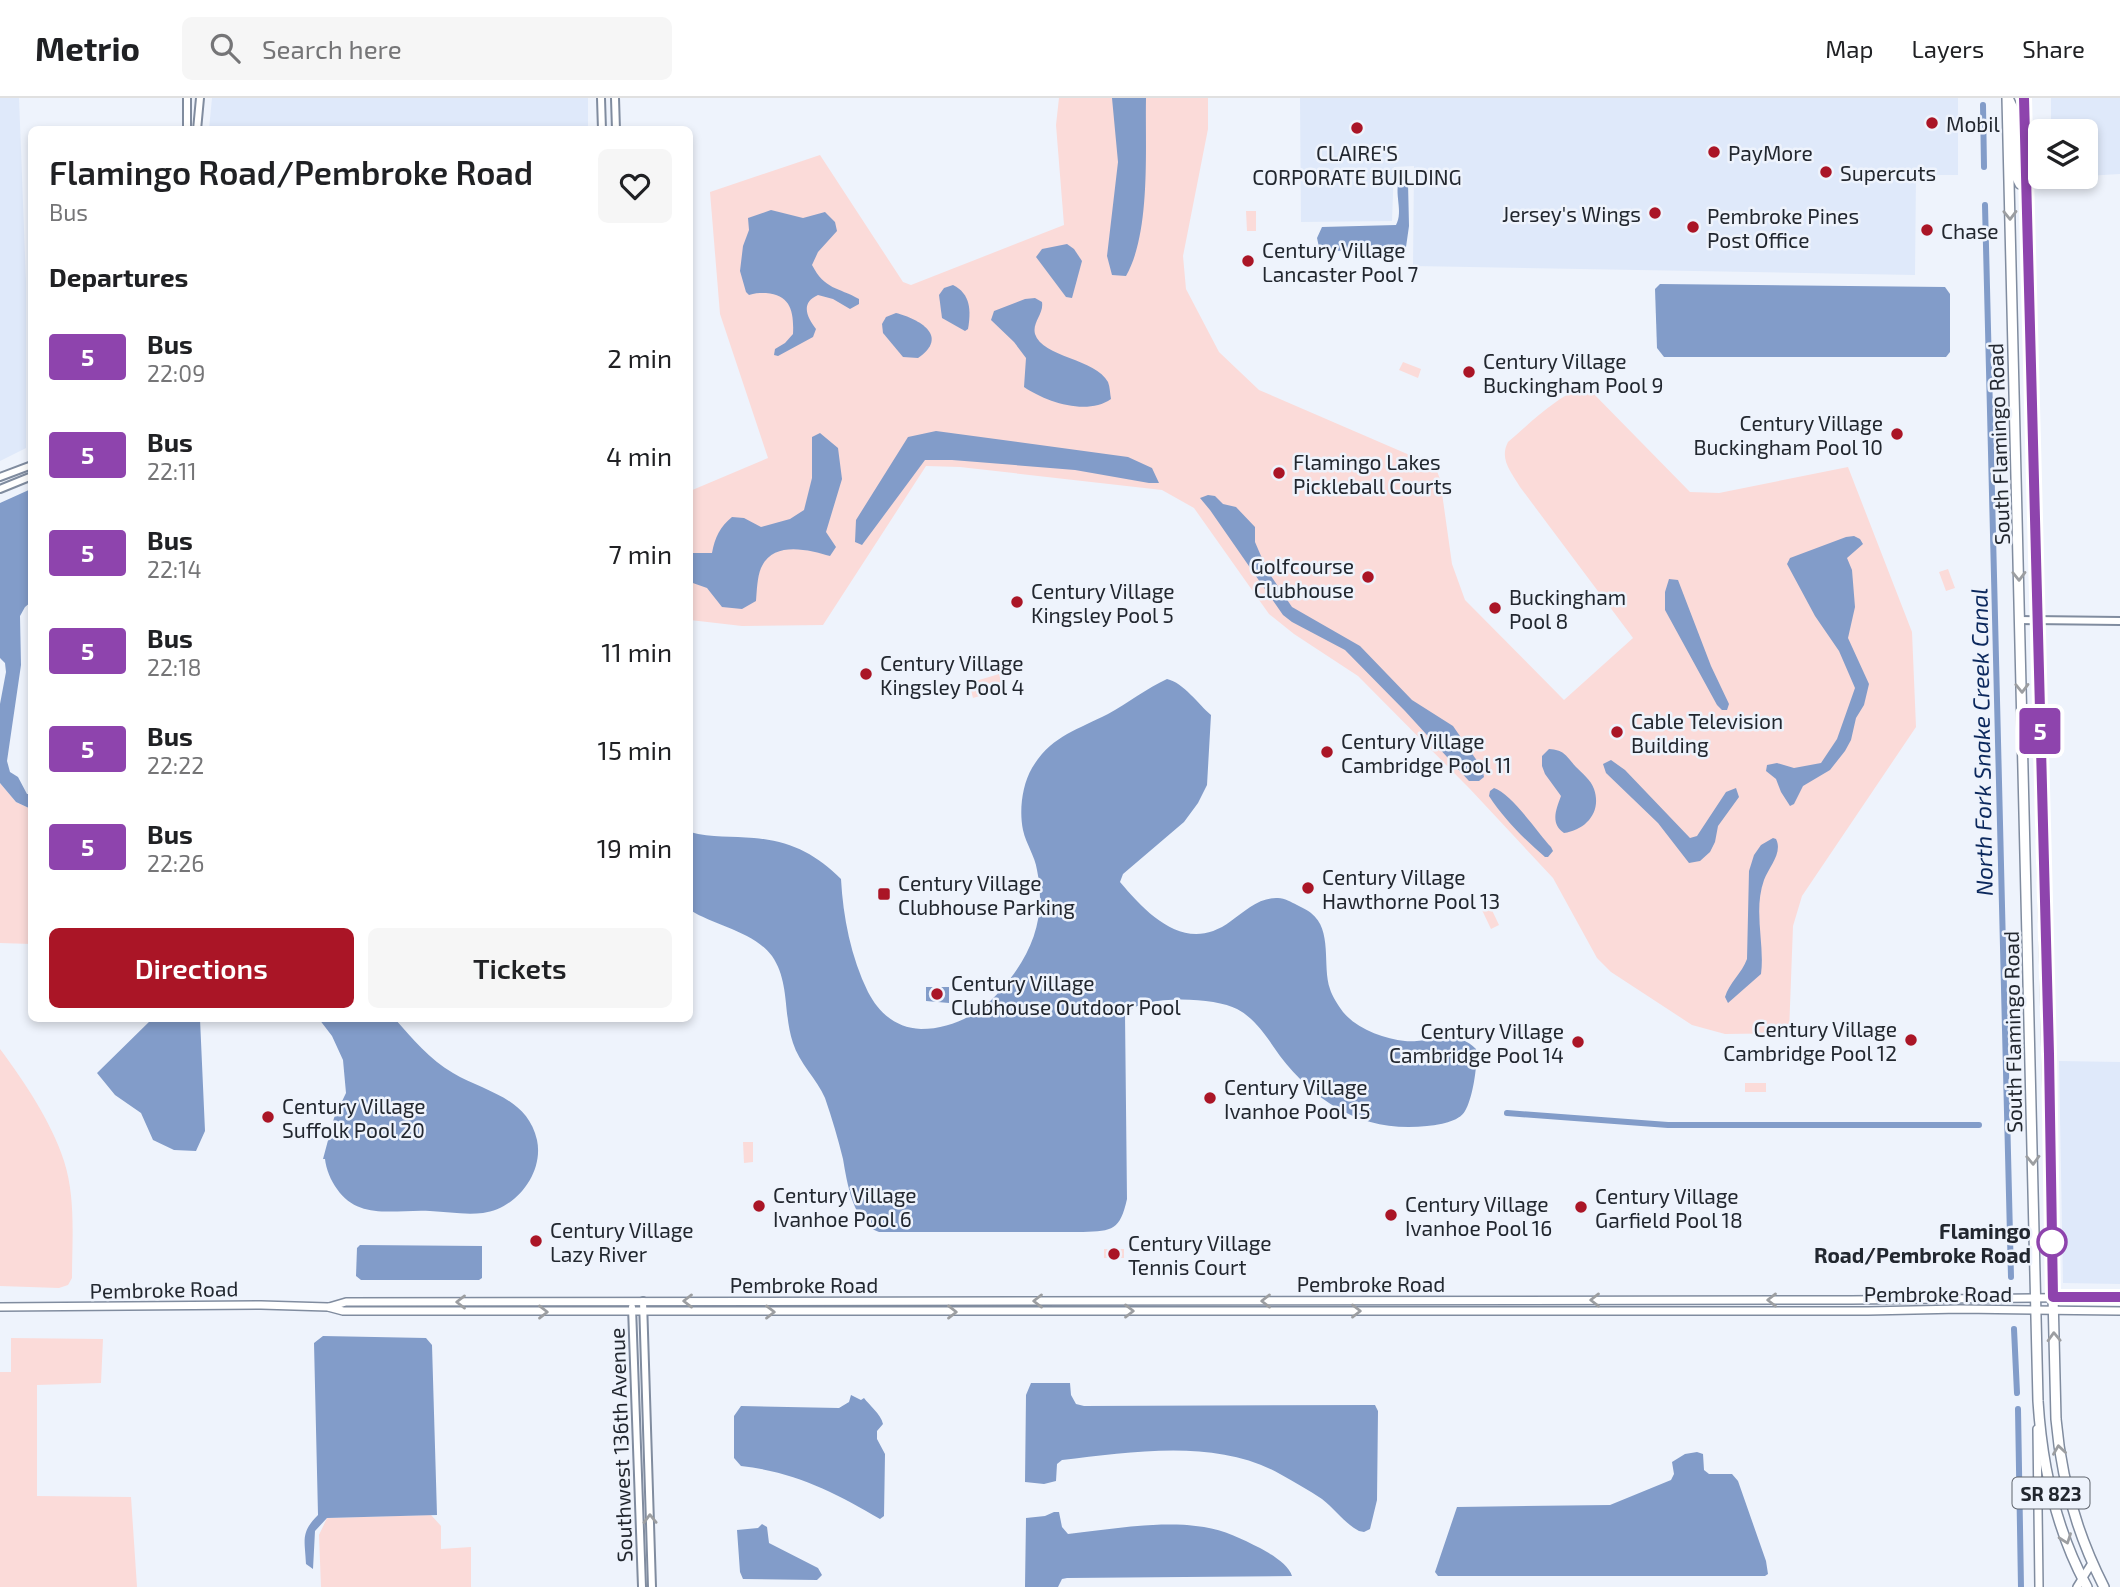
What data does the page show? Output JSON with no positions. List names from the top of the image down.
{
  "streets": {
    "highway": ["South Flamingo Road", "SR 823"],
    "main road": ["Pembroke Road"],
    "street": ["Southwest 136th Avenue"]
  },
  "crossings": [
    ["South Flamingo Road", "Pembroke Road"],
    ["South Flamingo Road", "SR 823"],
    ["Pembroke Road", "Southwest 136th Avenue"]
  ],
  "water": ["North Fork Snake Creek Canal"],
  "places": {
    "other": [
      "Mobil",
      "CLAIRE'S CORPORATE BUILDING",
      "PayMore",
      "Supercuts",
      "Jersey's Wings",
      "Pembroke Pines Post Office",
      "Chase",
      "Century Village Lancaster Pool 7",
      "Century Village Buckingham Pool 9",
      "Century Village Buckingham Pool 10",
      "Flamingo Lakes Pickleball Courts",
      "Golfcourse Clubhouse",
      "Century Village Kingsley Pool 5",
      "Buckingham Pool 8",
      "Century Village Kingsley Pool 4",
      "Cable Television Building",
      "Century Village Cambridge Pool 11",
      "Century Village Hawthorne Pool 13",
      "Century Village Clubhouse Outdoor Pool",
      "Century Village Cambridge Pool 12",
      "Century Village Cambridge Pool 14",
      "Century Village Ivanhoe Pool 15",
      "Century Village Suffolk Pool 20",
      "Century Village Ivanhoe Pool 6",
      "Century Village Garfield Pool 18",
      "Century Village Ivanhoe Pool 16",
      "Century Village Lazy River",
      "Flamingo Road/Pembroke Road",
      "Century Village Tennis Court"
    ],
    "transit": ["Century Village Clubhouse Parking"]
  },
  "lines": ["bus line 5"],
  "page": {
    "header": "Metrio",
    "search": "Search here",
    "nav": ["Map", "Layers", "Share"],
    "on_map": "5",
    "heading": [
      ["Flamingo Road/Pembroke Road", "Bus"],
      "Departures"
    ],
    "list": [
      {
        "mark": "5",
        "name": "Bus",
        "note": "22:09",
        "value": "2 min"
      },
      {
        "mark": "5",
        "name": "Bus",
        "note": "22:11",
        "value": "4 min"
      },
      {
        "mark": "5",
        "name": "Bus",
        "note": "22:14",
        "value": "7 min"
      },
      {
        "mark": "5",
        "name": "Bus",
        "note": "22:18",
        "value": "11 min"
      },
      {
        "mark": "5",
        "name": "Bus",
        "note": "22:22",
        "value": "15 min"
      },
      {
        "mark": "5",
        "name": "Bus",
        "note": "22:26",
        "value": "19 min"
      }
    ],
    "buttons": ["Directions", "Tickets"]
  }
}
